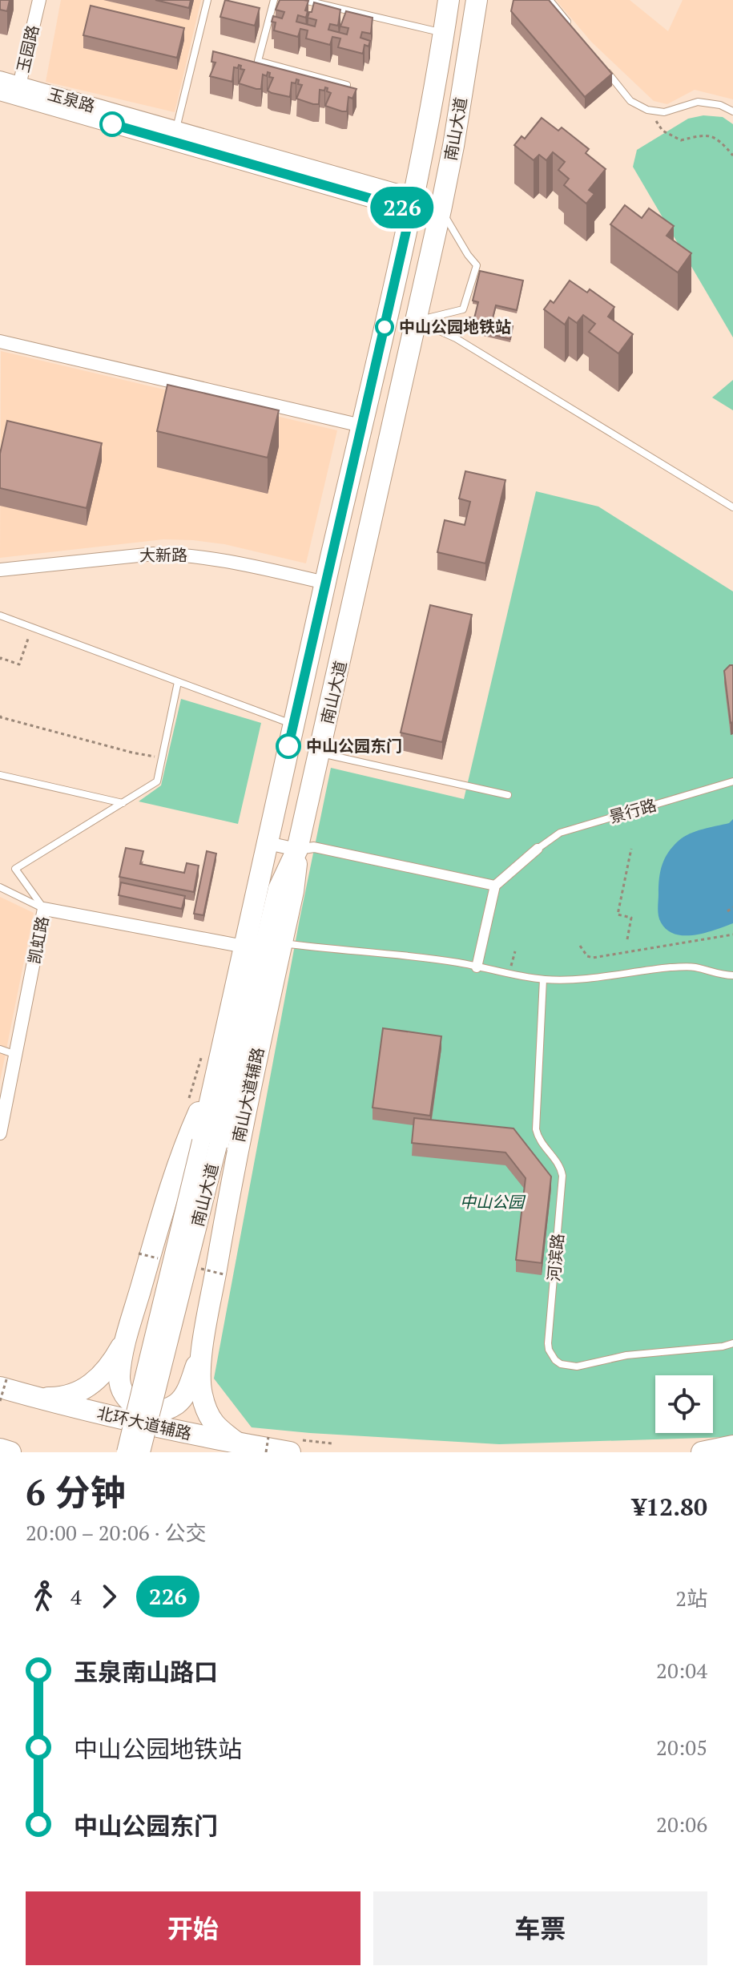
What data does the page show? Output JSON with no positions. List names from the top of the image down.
{
  "streets": {
    "main road": ["南山大道", "南山大道辅路", "北环大道辅路"],
    "street": [
      "玉园路",
      "玉泉路",
      "大新路",
      "凯虹路"
    ],
    "lane": ["景行路", "河滨路"]
  },
  "crossings": [
    ["玉园路", "玉泉路"],
    ["玉泉路", "南山大道"],
    ["南山大道", "大新路"],
    ["南山大道", "凯虹路"],
    ["南山大道", "南山大道辅路"]
  ],
  "parks": ["中山公园"],
  "places": ["中山公园地铁站", "中山公园东门"],
  "lines": ["bus line 226"],
  "page": {
    "on_map": "226",
    "heading": ["6 分钟", "20:00 – 20:06 · 公交", "¥12.80"],
    "legs": ["4", "226", "2站"],
    "list": [
      {
        "name": "玉泉南山路口",
        "value": "20:04"
      },
      {
        "name": "中山公园地铁站",
        "value": "20:05"
      },
      {
        "name": "中山公园东门",
        "value": "20:06"
      }
    ],
    "buttons": ["开始", "车票"]
  }
}
